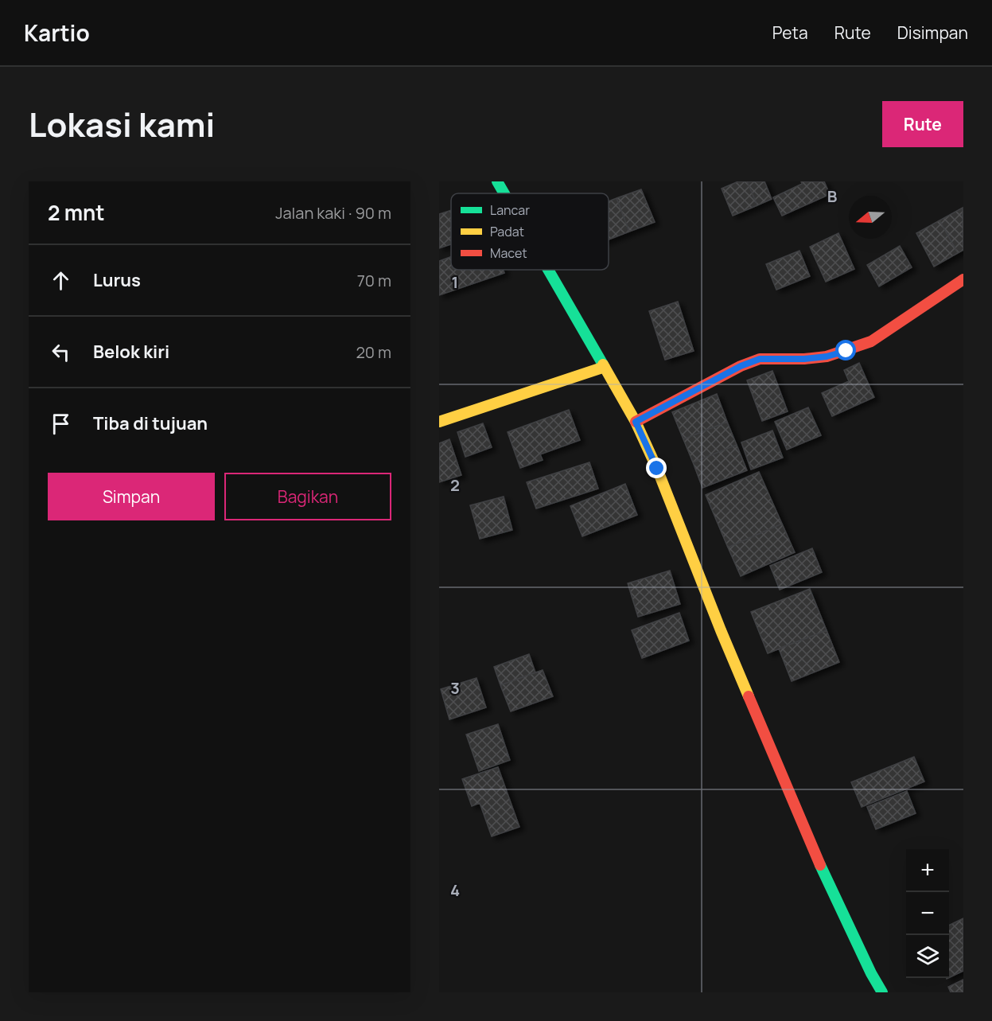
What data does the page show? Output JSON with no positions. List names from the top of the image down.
{
  "legend": ["Lancar", "Padat", "Macet"],
  "north": "left",
  "page": {
    "header": "Kartio",
    "nav": ["Peta", "Rute", "Disimpan"],
    "title": "Lokasi kami",
    "buttons": [
      "Rute",
      ["Simpan", "Bagikan"]
    ],
    "heading": ["2 mnt", "Jalan kaki · 90 m"],
    "list": [
      ["Lurus", "70 m"],
      ["Belok kiri", "20 m"],
      "Tiba di tujuan"
    ],
    "map_buttons": ["+", "−"]
  },
  "grid": {
    "columns": ["B"],
    "rows": [
      "1",
      "2",
      "3",
      "4"
    ]
  }
}
